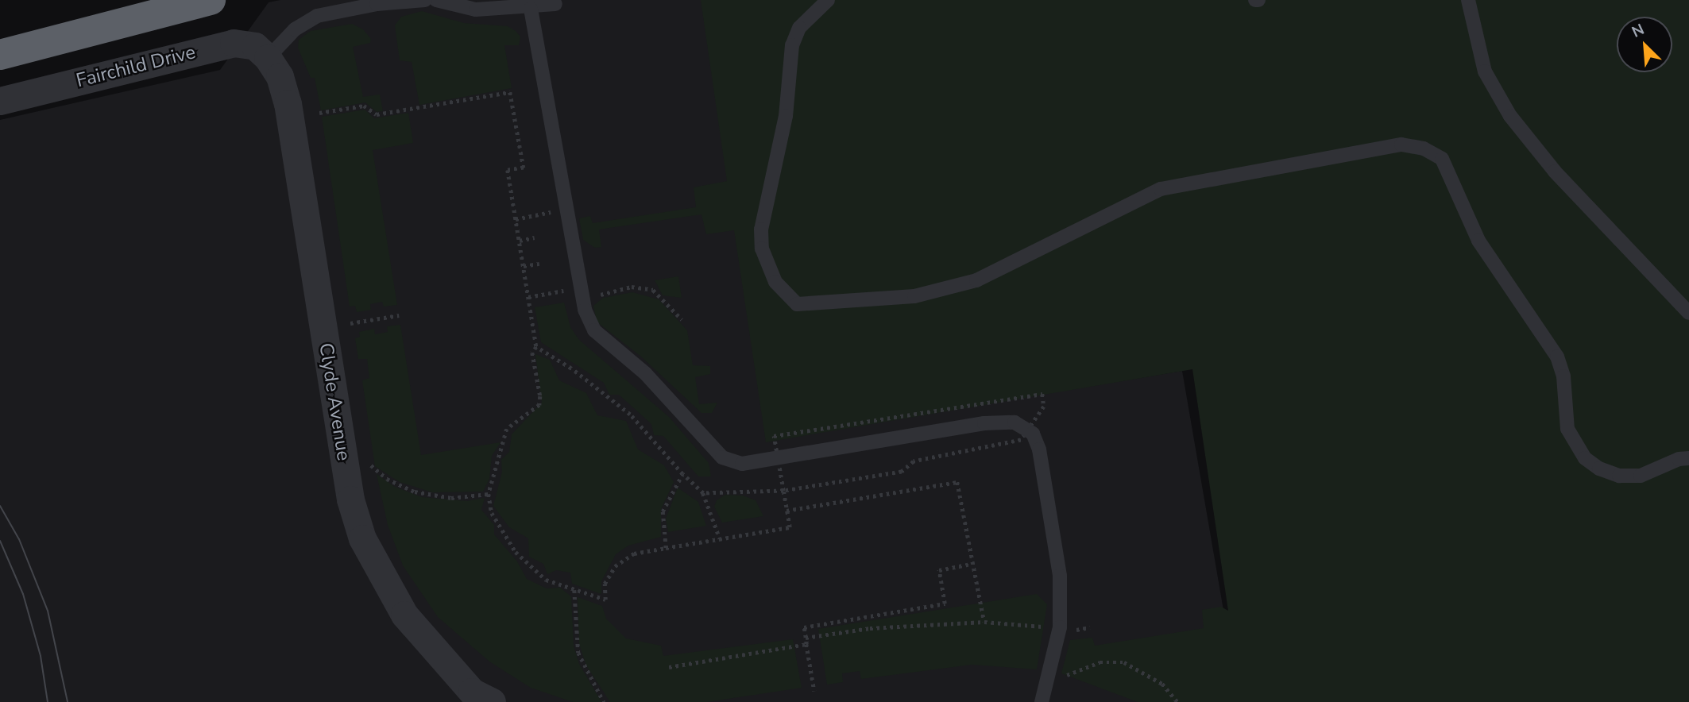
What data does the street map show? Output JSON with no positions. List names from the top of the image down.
{
  "streets": {
    "street": ["Fairchild Drive", "Clyde Avenue"]
  },
  "crossings": [
    ["Fairchild Drive", "Clyde Avenue"]
  ],
  "north": "top left"
}
